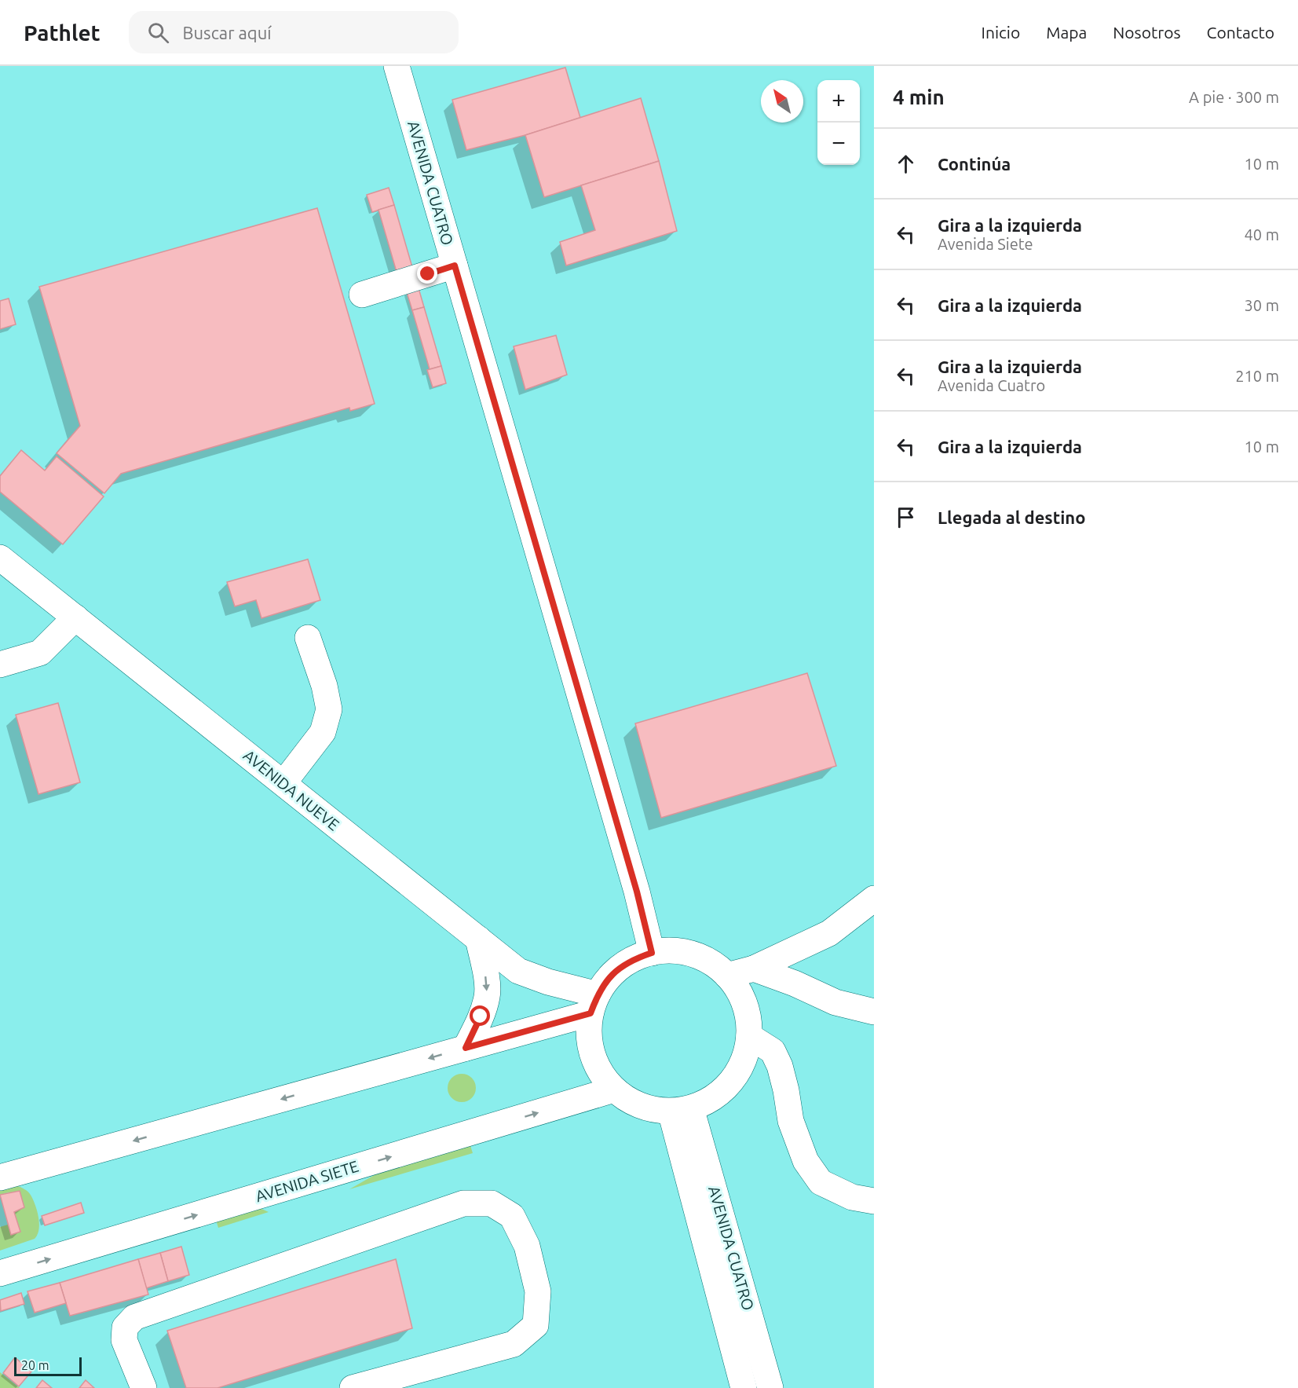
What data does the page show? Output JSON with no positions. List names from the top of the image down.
{
  "streets": {
    "street": ["AVENIDA CUATRO", "AVENIDA NUEVE", "AVENIDA SIETE"]
  },
  "crossings": [
    ["AVENIDA CUATRO", "AVENIDA NUEVE"],
    ["AVENIDA CUATRO", "AVENIDA SIETE"],
    ["AVENIDA NUEVE", "AVENIDA SIETE"]
  ],
  "scale_bar": "20 m",
  "north": "top left",
  "page": {
    "header": "Pathlet",
    "search": "Buscar aquí",
    "nav": [
      "Inicio",
      "Mapa",
      "Nosotros",
      "Contacto"
    ],
    "heading": ["4 min", "A pie · 300 m"],
    "map_buttons": ["+", "−"],
    "list": [
      ["Continúa", "10 m"],
      ["Gira a la izquierda", "Avenida Siete", "40 m"],
      ["Gira a la izquierda", "30 m"],
      ["Gira a la izquierda", "Avenida Cuatro", "210 m"],
      ["Gira a la izquierda", "10 m"],
      "Llegada al destino"
    ],
    "scale": "20 m"
  }
}
